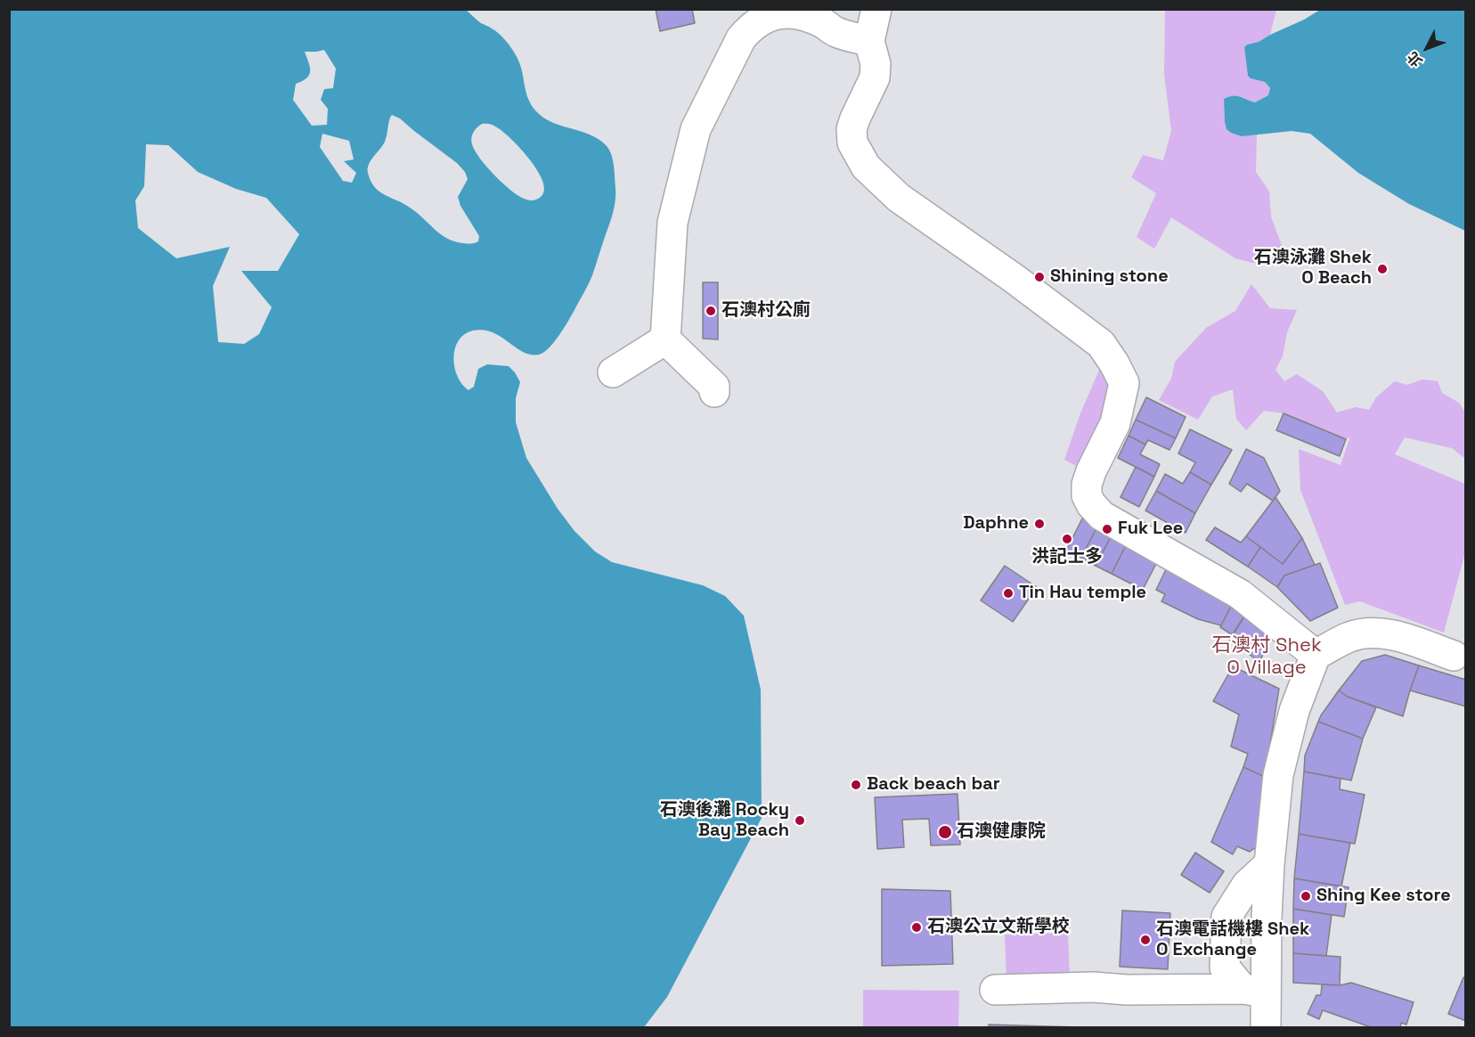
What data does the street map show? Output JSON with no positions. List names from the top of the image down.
{
  "districts": ["石澳村 Shek O Village"],
  "places": [
    "石澳泳灘 Shek O Beach",
    "Shining stone",
    "石澳村公廁",
    "Daphne",
    "Fuk Lee",
    "洪記士多",
    "Tin Hau temple",
    "Back beach bar",
    "石澳後灘 Rocky Bay Beach",
    "石澳健康院",
    "Shing Kee store",
    "石澳公立文新學校",
    "石澳電話機樓 Shek O Exchange"
  ],
  "north": "bottom left"
}
